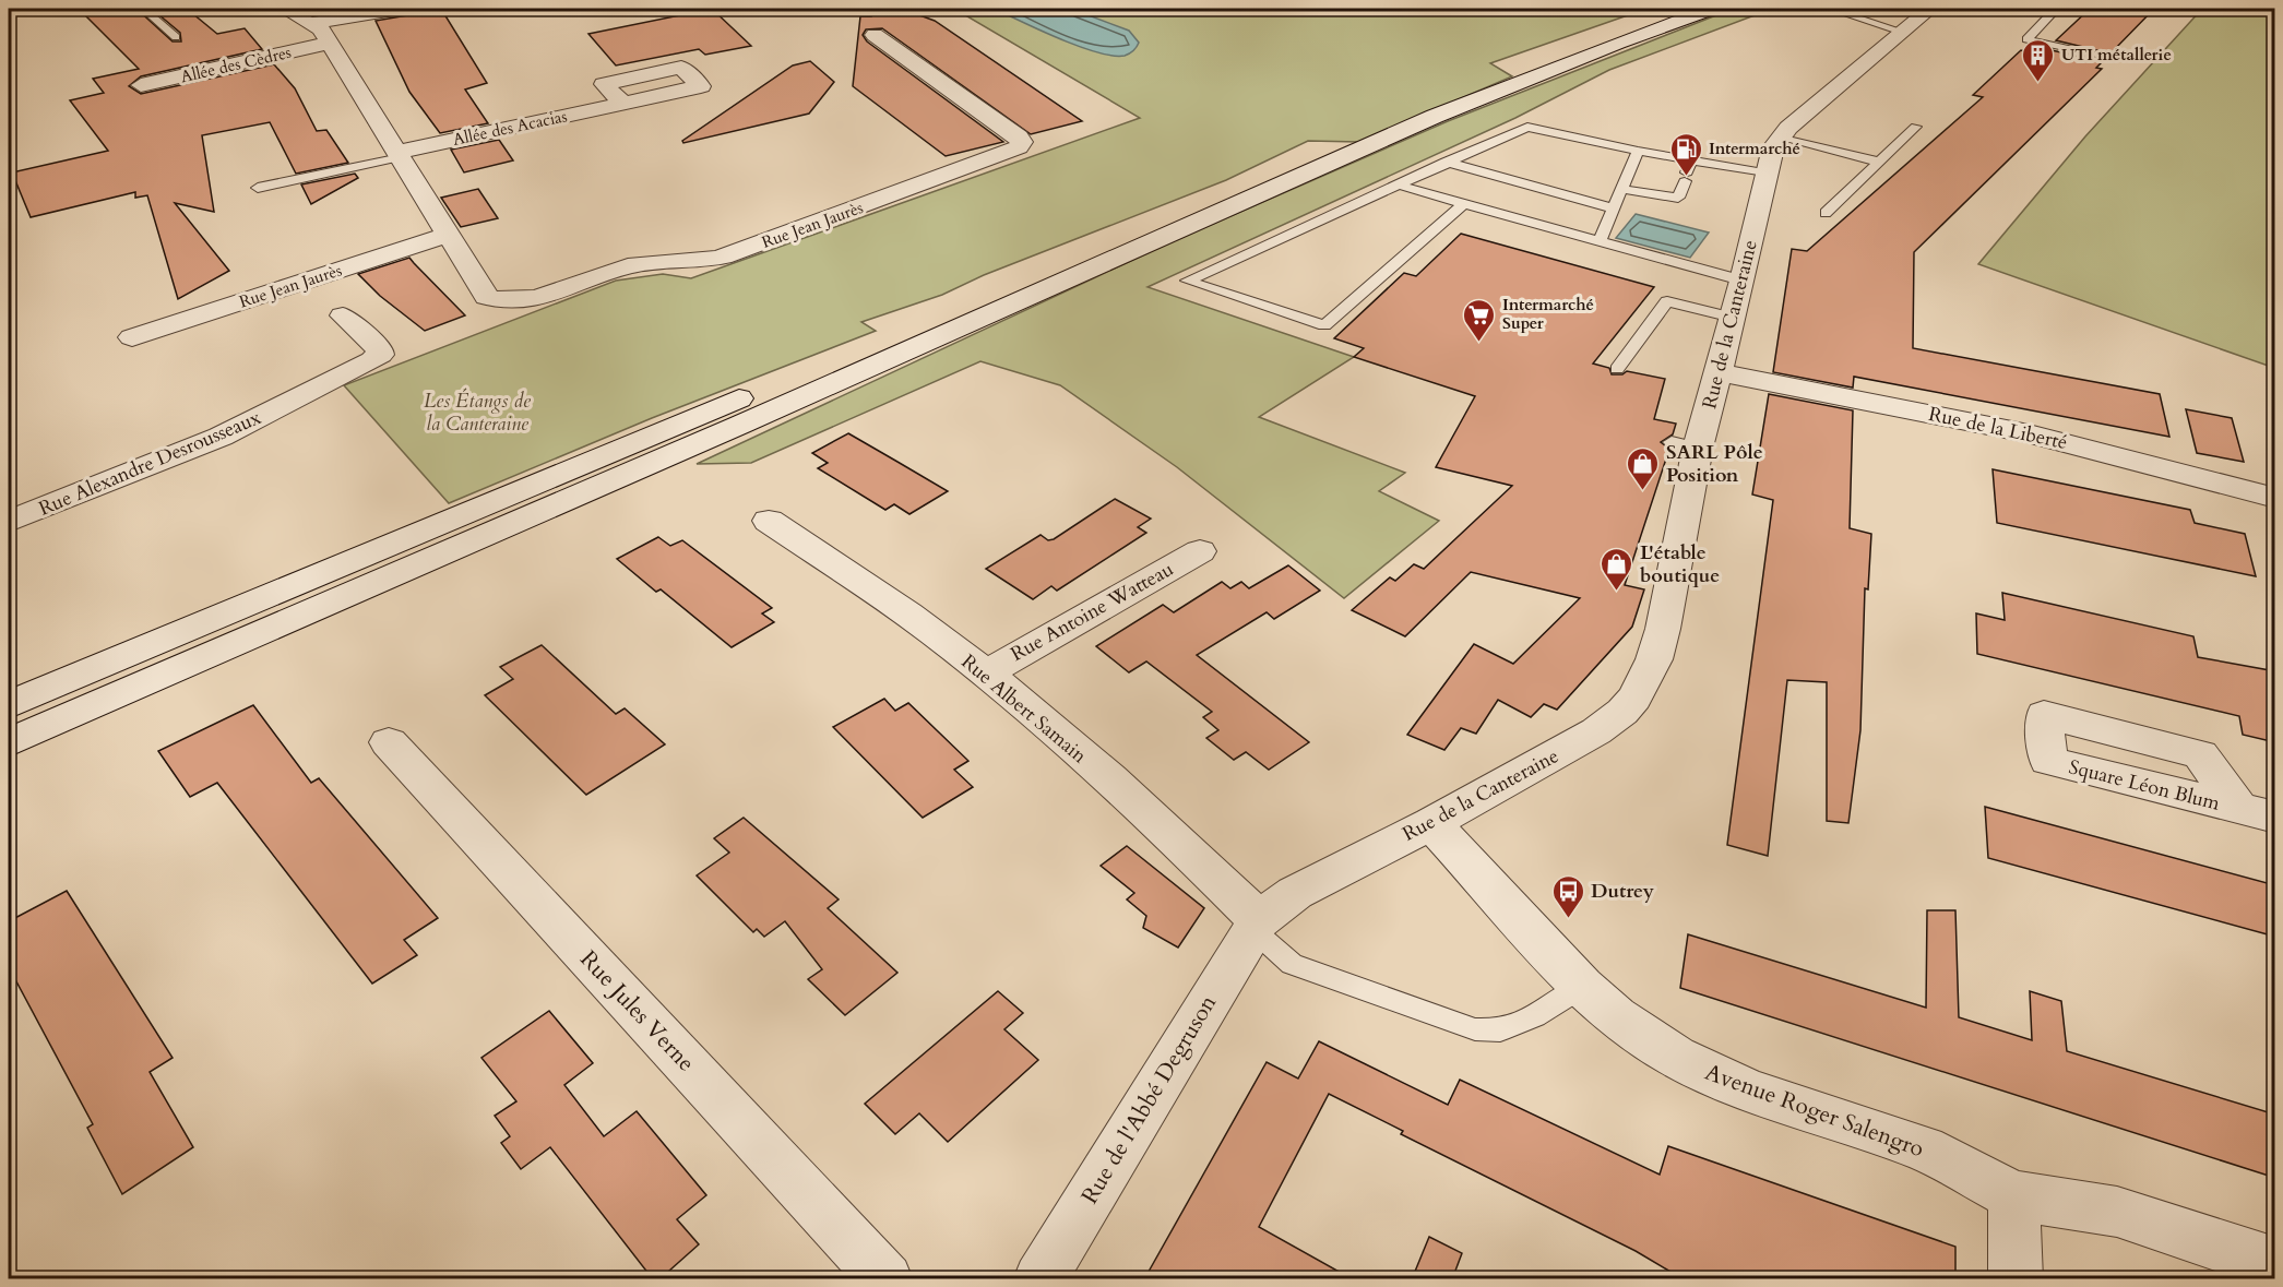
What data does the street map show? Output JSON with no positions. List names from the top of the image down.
{
  "streets": {
    "street": [
      "Allée des Cèdres",
      "Allée des Acacias",
      "Rue Jean Jaurès",
      "Rue de la Canteraine",
      "Rue de la Liberté",
      "Rue Alexandre Desrousseaux",
      "Rue Antoine Watteau",
      "Rue Albert Samain",
      "Rue Jules Verne",
      "Rue de l'Abbé Degruson",
      "Avenue Roger Salengro"
    ]
  },
  "crossings": [
    ["Allée des Cèdres", "Rue Jean Jaurès"],
    ["Allée des Acacias", "Rue Jean Jaurès"],
    ["Rue de la Canteraine", "Rue de la Liberté"],
    ["Rue de la Canteraine", "Rue Albert Samain"],
    ["Rue de la Canteraine", "Rue de l'Abbé Degruson"],
    ["Rue de la Canteraine", "Avenue Roger Salengro"],
    ["Rue Antoine Watteau", "Rue Albert Samain"],
    ["Rue Albert Samain", "Rue de l'Abbé Degruson"]
  ],
  "parks": ["Les Étangs de la Canteraine"],
  "places": {
    "building": ["UTI métallerie"],
    "fuel station": ["Intermarché"],
    "supermarket": ["Intermarché Super"],
    "shop": ["SARL Pôle Position", "L'étable boutique"],
    "bus stop": ["Dutrey"]
  }
}
